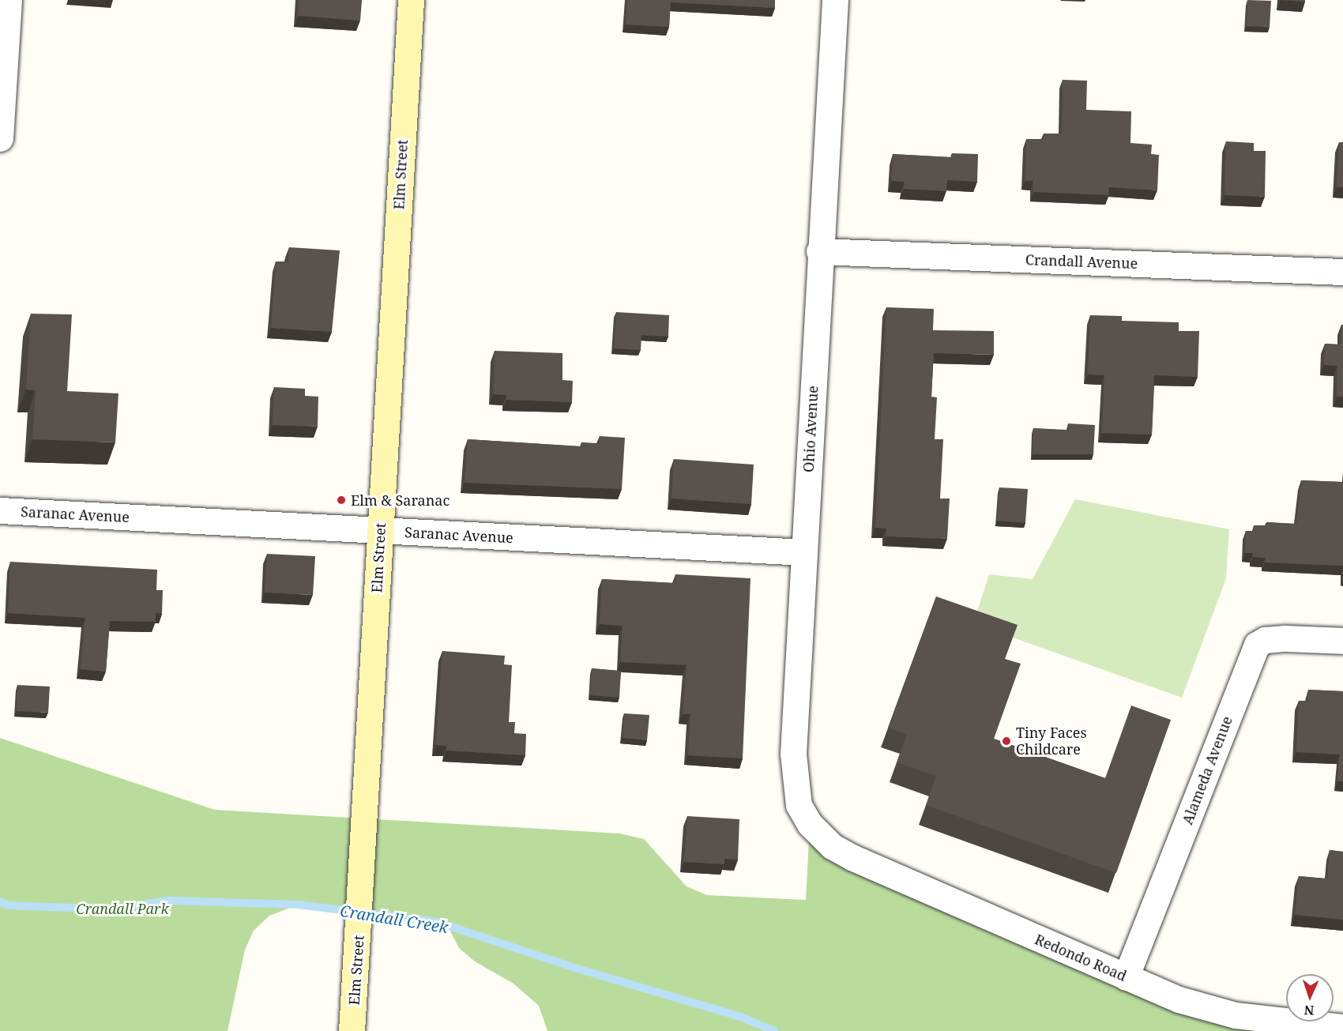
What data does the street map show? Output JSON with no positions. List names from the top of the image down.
{
  "streets": {
    "street": [
      "Elm Street",
      "Crandall Avenue",
      "Ohio Avenue",
      "Saranac Avenue",
      "Alameda Avenue",
      "Redondo Road"
    ]
  },
  "crossings": [
    ["Elm Street", "Saranac Avenue"],
    ["Crandall Avenue", "Ohio Avenue"],
    ["Ohio Avenue", "Saranac Avenue"],
    ["Ohio Avenue", "Redondo Road"],
    ["Alameda Avenue", "Redondo Road"]
  ],
  "water": ["Crandall Creek"],
  "parks": ["Crandall Park"],
  "places": ["Elm & Saranac", "Tiny Faces Childcare"],
  "north": "bottom"
}
